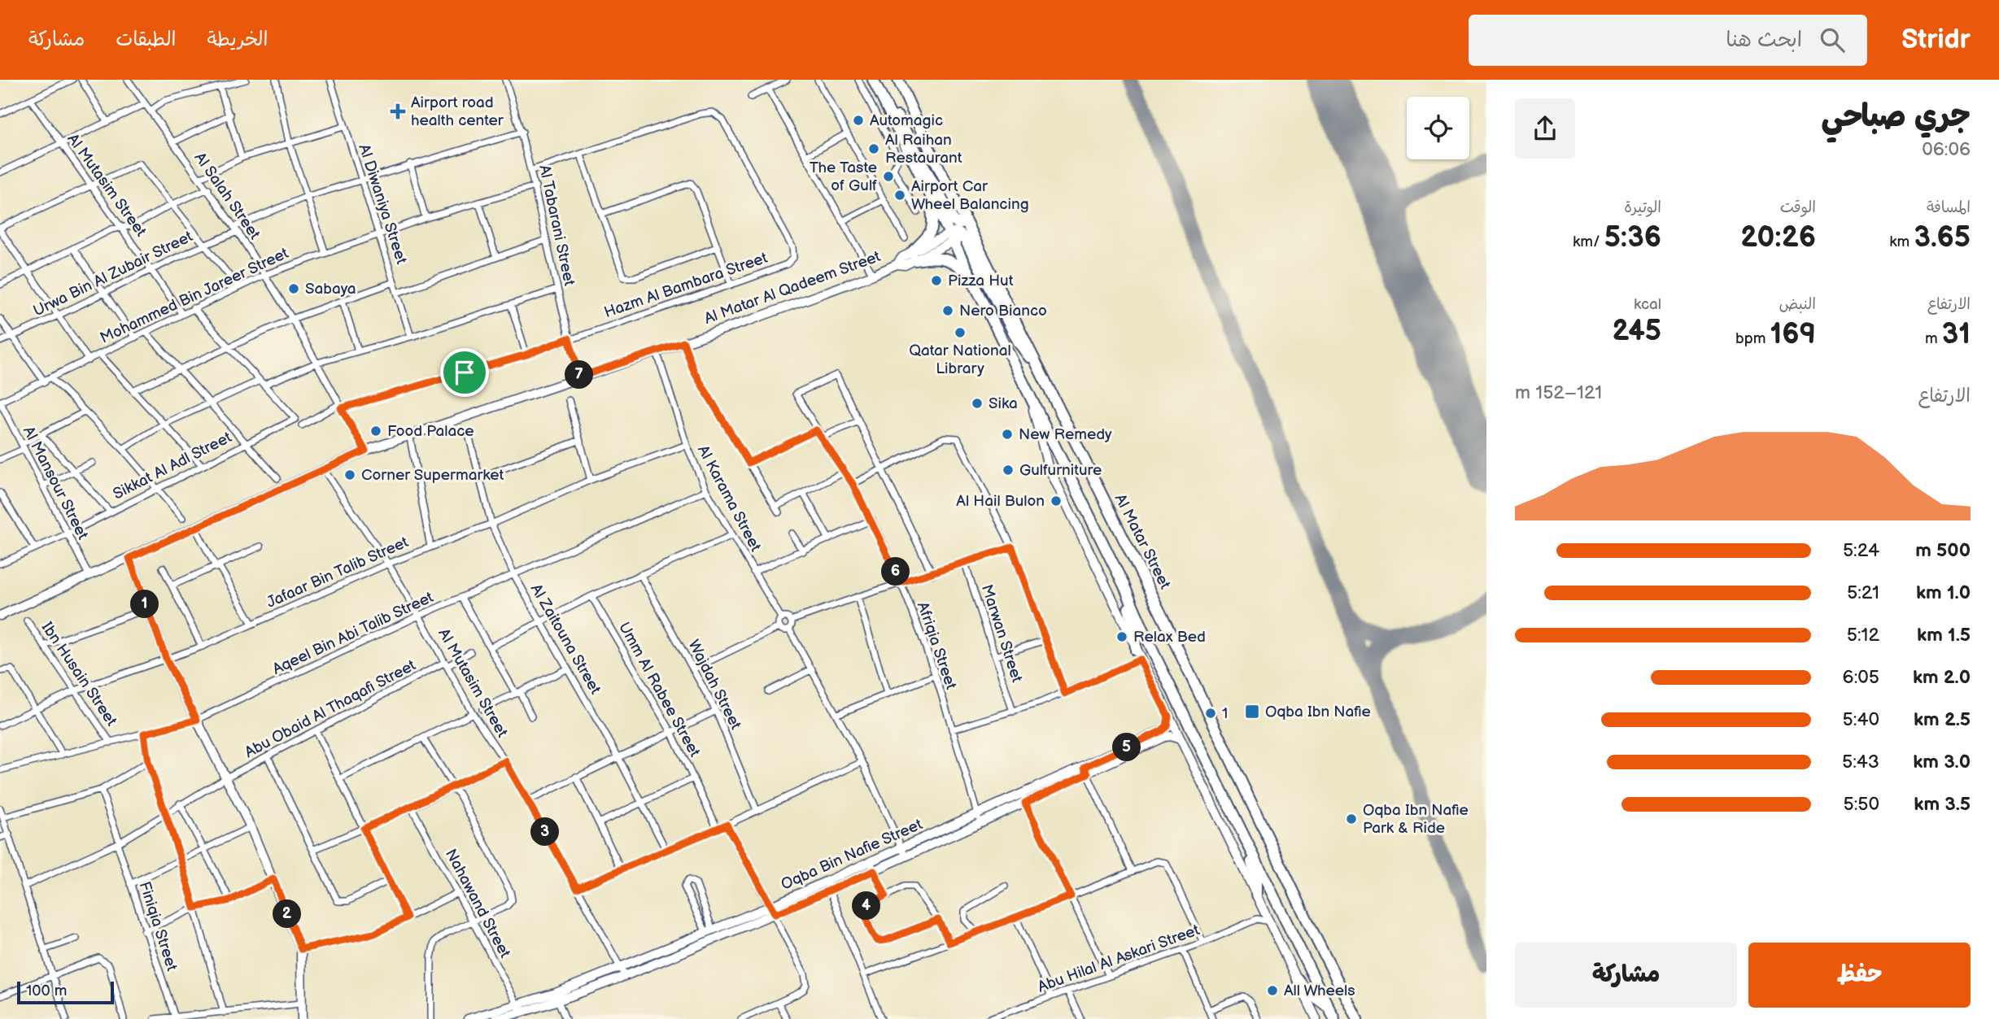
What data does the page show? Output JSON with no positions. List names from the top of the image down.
{
  "streets": {
    "highway": ["Al Matar Street"],
    "street": [
      "Al Mutasim Street",
      "Al Salah Street",
      "Al Diwaniya Street",
      "Al Tabarani Street",
      "Urwa Bin Al Zubair Street",
      "Hazm Al Bambara Street",
      "Al Matar Al Qadeem Street",
      "Mohammed Bin Jareer Street",
      "Sikkat Al Adl Street",
      "Al Mansour Street",
      "Al Karama Street",
      "Jafaar Bin Talib Street",
      "Aqeel Bin Abi Talib Street",
      "Marwan Street",
      "Al Zaitouna Street",
      "Afriqia Street",
      "Ibn Husain Street",
      "Wajdah Street",
      "Umm Al Rabee Street",
      "Abu Obaid Al Thaqafi Street",
      "Oqba Bin Nafie Street",
      "Nahawand Street",
      "Finiqia Street",
      "Abu Hilal Al Askari Street"
    ]
  },
  "crossings": [
    ["Al Mutasim Street", "Urwa Bin Al Zubair Street"],
    ["Al Mutasim Street", "Al Matar Al Qadeem Street"],
    ["Al Mutasim Street", "Mohammed Bin Jareer Street"],
    ["Al Mutasim Street", "Jafaar Bin Talib Street"],
    ["Al Mutasim Street", "Aqeel Bin Abi Talib Street"],
    ["Al Mutasim Street", "Abu Obaid Al Thaqafi Street"],
    ["Al Mutasim Street", "Oqba Bin Nafie Street"],
    ["Al Salah Street", "Urwa Bin Al Zubair Street"],
    ["Al Salah Street", "Hazm Al Bambara Street"],
    ["Al Salah Street", "Al Matar Al Qadeem Street"],
    ["Al Salah Street", "Mohammed Bin Jareer Street"],
    ["Al Diwaniya Street", "Urwa Bin Al Zubair Street"],
    ["Al Diwaniya Street", "Mohammed Bin Jareer Street"],
    ["Al Tabarani Street", "Urwa Bin Al Zubair Street"],
    ["Al Tabarani Street", "Hazm Al Bambara Street"],
    ["Al Tabarani Street", "Al Matar Al Qadeem Street"],
    ["Al Tabarani Street", "Mohammed Bin Jareer Street"],
    ["Al Matar Al Qadeem Street", "Al Mansour Street"],
    ["Al Matar Al Qadeem Street", "Al Karama Street"],
    ["Mohammed Bin Jareer Street", "Al Mansour Street"],
    ["Al Karama Street", "Jafaar Bin Talib Street"],
    ["Al Karama Street", "Aqeel Bin Abi Talib Street"],
    ["Jafaar Bin Talib Street", "Al Zaitouna Street"],
    ["Jafaar Bin Talib Street", "Ibn Husain Street"],
    ["Aqeel Bin Abi Talib Street", "Al Zaitouna Street"],
    ["Aqeel Bin Abi Talib Street", "Ibn Husain Street"],
    ["Afriqia Street", "Oqba Bin Nafie Street"],
    ["Abu Obaid Al Thaqafi Street", "Finiqia Street"],
    ["Oqba Bin Nafie Street", "Nahawand Street"]
  ],
  "places": {
    "health": ["Airport road health center"],
    "other": [
      "Automagic",
      "Al Raihan Restaurant",
      "The Taste of Gulf",
      "Airport Car Wheel Balancing",
      "Pizza Hut",
      "Sabaya",
      "Nero Bianco",
      "Qatar National Library",
      "Sika",
      "Food Palace",
      "New Remedy",
      "Gulfurniture",
      "Corner Supermarket",
      "Al Hail Bulon",
      "Relax Bed",
      "1",
      "Oqba Ibn Nafie Park & Ride",
      "All Wheels"
    ],
    "transit": ["Oqba Ibn Nafie"]
  },
  "scale_bar": "100 m",
  "page": {
    "header": "Stridr",
    "search": "ابحث هنا",
    "nav": ["الخريطة", "الطبقات", "مشاركة"],
    "heading": ["جري صباحي", "06:06"],
    "stats": [
      ["المسافة", "3.65 km"],
      ["الوقت", "20:26"],
      ["الوتيرة", "5:36 /km"],
      ["الارتفاع", "31 m"],
      ["النبض", "169 bpm"],
      ["kcal", "245"]
    ],
    "pins": [
      "7",
      "6",
      "1",
      "5",
      "3",
      "4",
      "2"
    ],
    "chart": ["الارتفاع", "121–152 m"],
    "list": [
      {
        "name": "500 m",
        "note": "5:24"
      },
      {
        "name": "1.0 km",
        "note": "5:21"
      },
      {
        "name": "1.5 km",
        "note": "5:12"
      },
      {
        "name": "2.0 km",
        "note": "6:05"
      },
      {
        "name": "2.5 km",
        "note": "5:40"
      },
      {
        "name": "3.0 km",
        "note": "5:43"
      },
      {
        "name": "3.5 km",
        "note": "5:50"
      }
    ],
    "buttons": ["حفظ", "مشاركة"],
    "scale": "100 m"
  }
}
